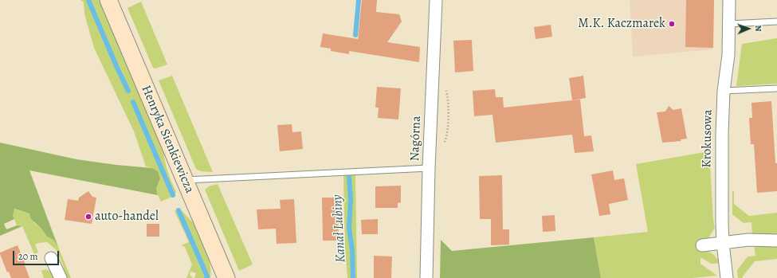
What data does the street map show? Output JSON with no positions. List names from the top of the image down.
{
  "streets": {
    "street": ["Nagórna", "Krokusowa", "Henryka Sienkiewicza"]
  },
  "water": ["Kanał Lubiny"],
  "places": ["M.K. Kaczmarek", "auto-handel"],
  "scale_bar": "20 m",
  "north": "right"
}
